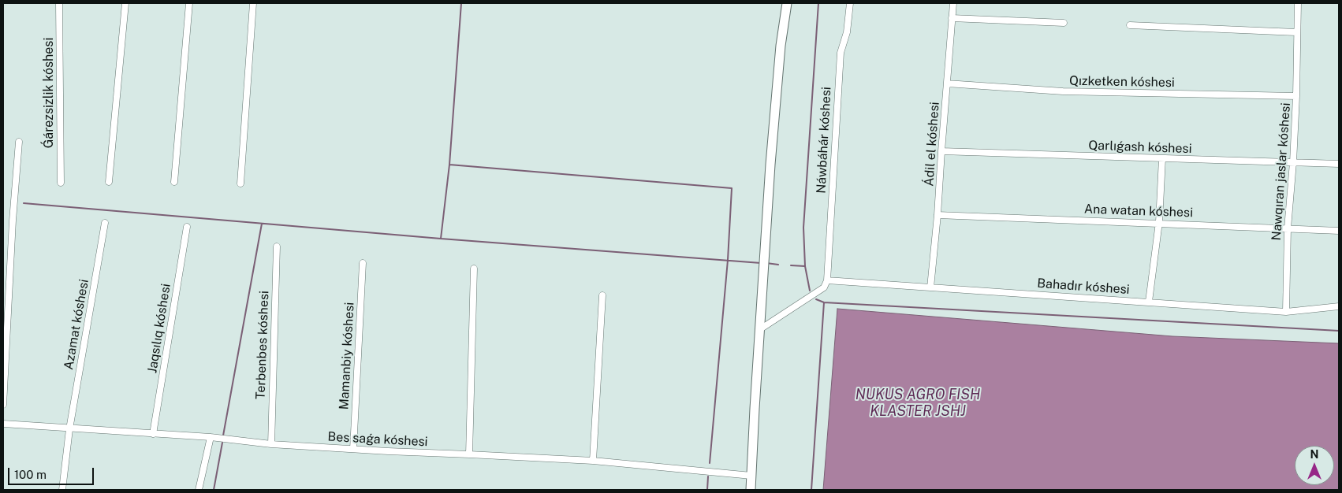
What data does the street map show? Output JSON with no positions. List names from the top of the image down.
{
  "streets": {
    "street": [
      "Qızketken kóshesi",
      "Ǵárezsizlik kóshesi",
      "Náwbáhár kóshesi",
      "Ádil el kóshesi",
      "Qarlıǵash kóshesi",
      "Nawqıran jaslar kóshesi",
      "Ana watan kóshesi",
      "Bahadır kóshesi",
      "Azamat kóshesi",
      "Jaqsılıq kóshesi",
      "Terbenbes kóshesi",
      "Mamanbiy kóshesi",
      "Bes saǵa kóshesi"
    ]
  },
  "crossings": [
    ["Qızketken kóshesi", "Ádil el kóshesi"],
    ["Qızketken kóshesi", "Nawqıran jaslar kóshesi"],
    ["Náwbáhár kóshesi", "Bahadır kóshesi"],
    ["Ádil el kóshesi", "Qarlıǵash kóshesi"],
    ["Ádil el kóshesi", "Ana watan kóshesi"],
    ["Ádil el kóshesi", "Bahadır kóshesi"],
    ["Qarlıǵash kóshesi", "Nawqıran jaslar kóshesi"],
    ["Nawqıran jaslar kóshesi", "Ana watan kóshesi"],
    ["Nawqıran jaslar kóshesi", "Bahadır kóshesi"],
    ["Azamat kóshesi", "Bes saǵa kóshesi"],
    ["Jaqsılıq kóshesi", "Bes saǵa kóshesi"],
    ["Terbenbes kóshesi", "Bes saǵa kóshesi"],
    ["Mamanbiy kóshesi", "Bes saǵa kóshesi"]
  ],
  "water": ["NUKUS AGRO FISH KLASTER JSHJ"],
  "scale_bar": "100 m",
  "north": "top"
}
